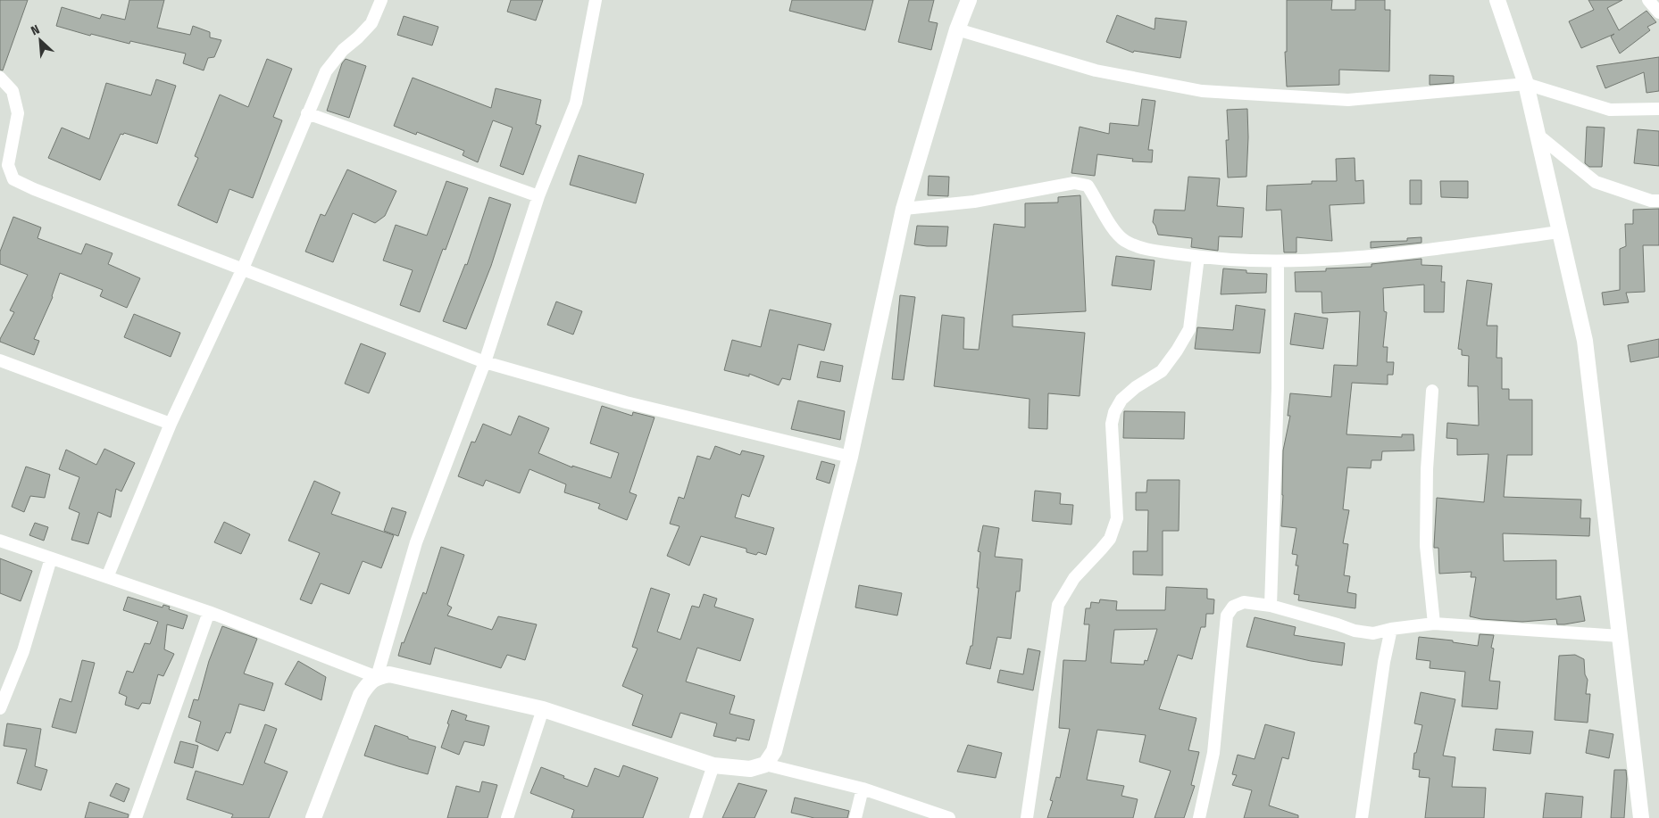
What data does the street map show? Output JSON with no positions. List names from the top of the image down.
{
  "north": "top left"
}
